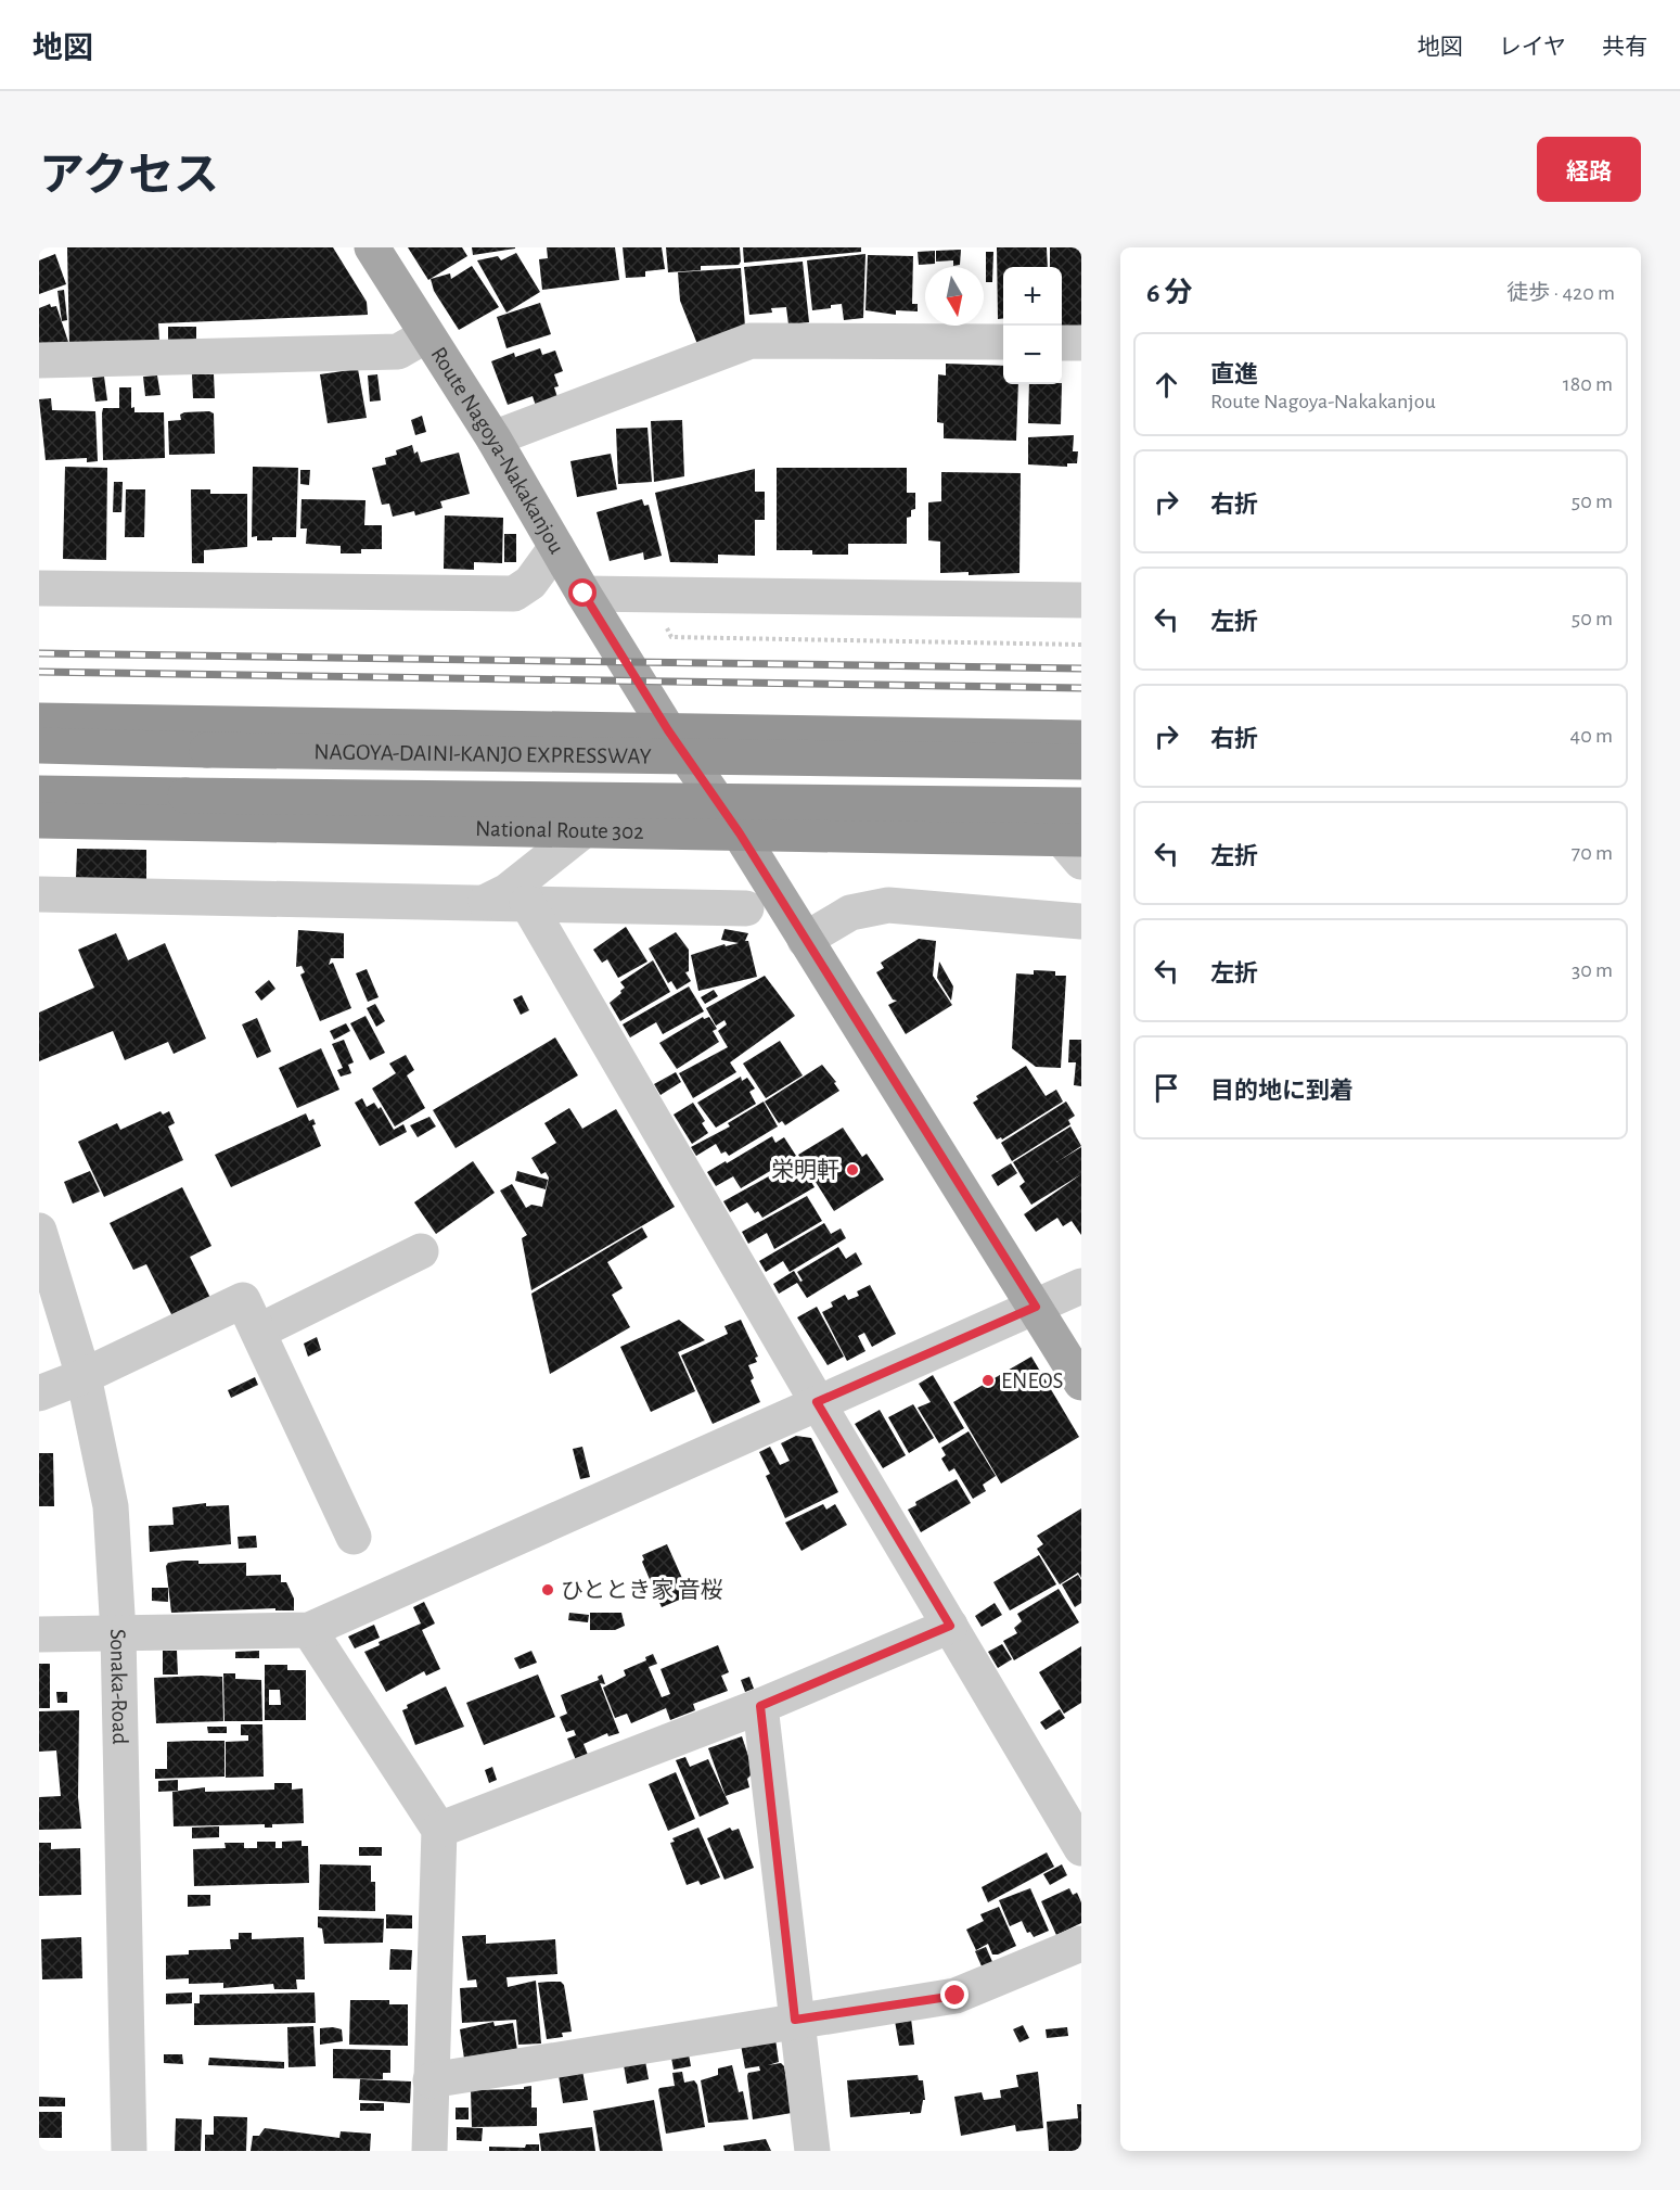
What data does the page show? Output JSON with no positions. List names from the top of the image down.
{
  "streets": {
    "highway": ["NAGOYA-DAINI-KANJO EXPRESSWAY", "National Route 302"],
    "main road": ["Route Nagoya-Nakakanjou"],
    "street": ["Sonaka-Road"]
  },
  "crossings": [
    ["Route Nagoya-Nakakanjou", "National Route 302"]
  ],
  "places": ["栄明軒", "ENEOS", "ひととき家 音桜"],
  "north": "bottom",
  "page": {
    "header": "地図",
    "nav": ["地図", "レイヤ", "共有"],
    "title": "アクセス",
    "buttons": "経路",
    "heading": ["6 分", "徒歩 · 420 m"],
    "map_buttons": ["+", "−"],
    "list": [
      ["直進", "Route Nagoya-Nakakanjou", "180 m"],
      ["右折", "50 m"],
      ["左折", "50 m"],
      ["右折", "40 m"],
      ["左折", "70 m"],
      ["左折", "30 m"],
      "目的地に到着"
    ]
  }
}
